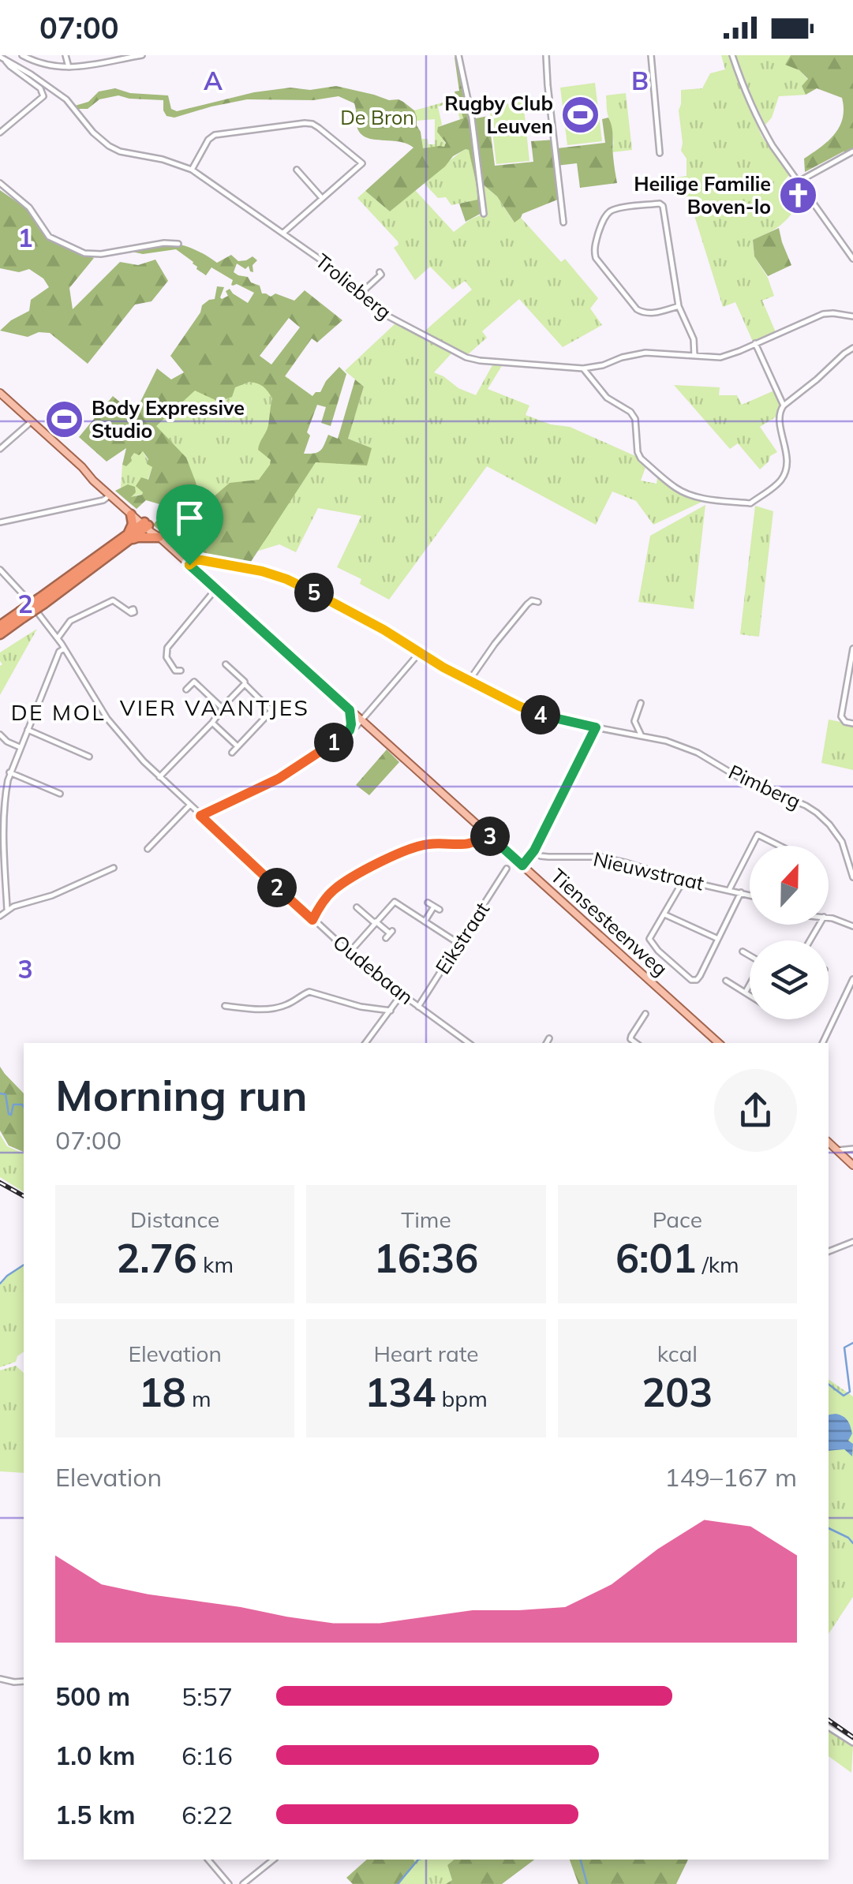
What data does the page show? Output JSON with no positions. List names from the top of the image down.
{
  "streets": {
    "main road": ["Tiensesteenweg"],
    "street": [
      "Trolieberg",
      "Pimberg",
      "Nieuwstraat",
      "Eikstraat",
      "Oudebaan"
    ]
  },
  "crossings": [
    ["Pimberg", "Tiensesteenweg"],
    ["Eikstraat", "Oudebaan"]
  ],
  "districts": ["VIER VAANTJES", "DE MOL"],
  "parks": ["De Bron"],
  "places": {
    "sports": ["Rugby Club Leuven", "Body Expressive Studio"],
    "church": ["Heilige Familie Boven-lo"]
  },
  "north": "top",
  "page": {
    "status": "07:00",
    "pins": [
      "5",
      "4",
      "1",
      "3",
      "2"
    ],
    "heading": ["Morning run", "07:00"],
    "stats": [
      ["Distance", "2.76 km"],
      ["Time", "16:36"],
      ["Pace", "6:01 /km"],
      ["Elevation", "18 m"],
      ["Heart rate", "134 bpm"],
      ["kcal", "203"]
    ],
    "chart": ["Elevation", "149–167 m"],
    "list": [
      {
        "name": "500 m",
        "note": "5:57"
      },
      {
        "name": "1.0 km",
        "note": "6:16"
      },
      {
        "name": "1.5 km",
        "note": "6:22"
      }
    ]
  },
  "grid": {
    "columns": ["A", "B"],
    "rows": ["1", "2", "3"]
  }
}
